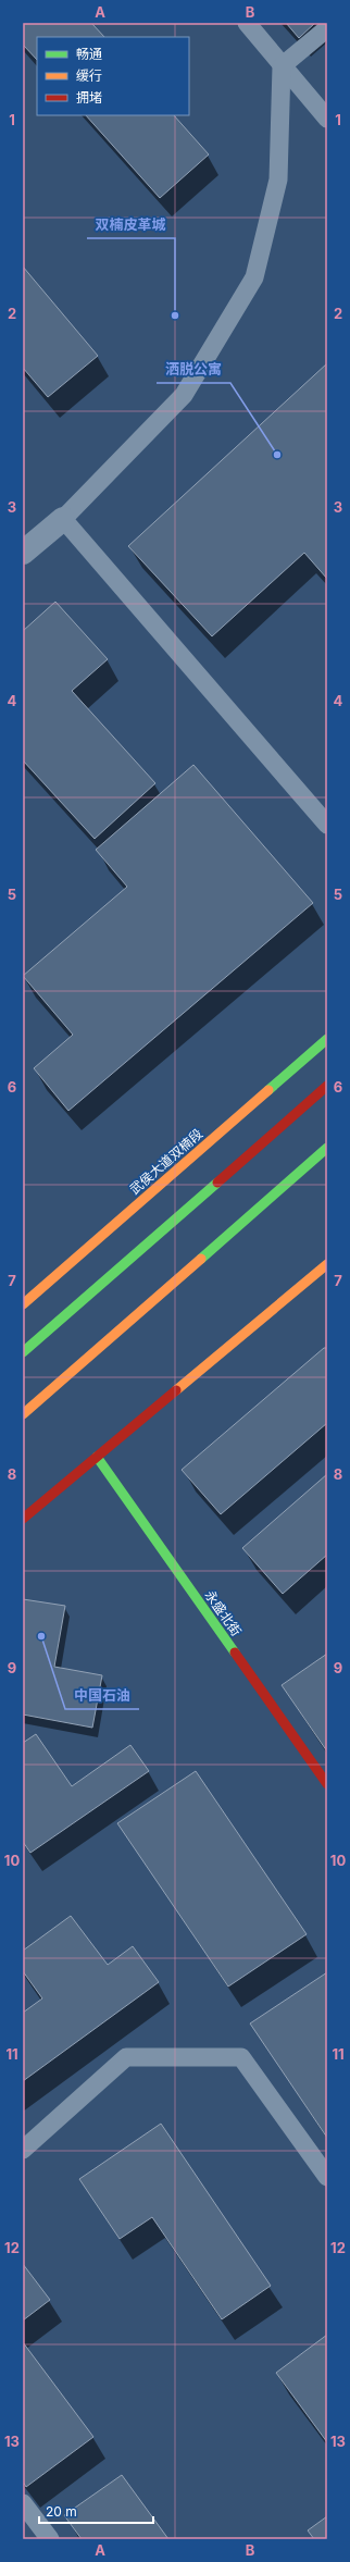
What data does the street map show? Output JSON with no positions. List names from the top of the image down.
{
  "streets": {
    "main road": ["武侯大道双楠段", "永盛北街"]
  },
  "places": ["双楠皮革城", "洒脱公寓", "中国石油"],
  "legend": ["畅通", "缓行", "拥堵"],
  "scale_bar": "20 m",
  "grid": {
    "columns": ["A", "B"],
    "rows": [
      "1",
      "2",
      "3",
      "4",
      "5",
      "6",
      "7",
      "8",
      "9",
      "10",
      "11",
      "12",
      "13"
    ]
  }
}
